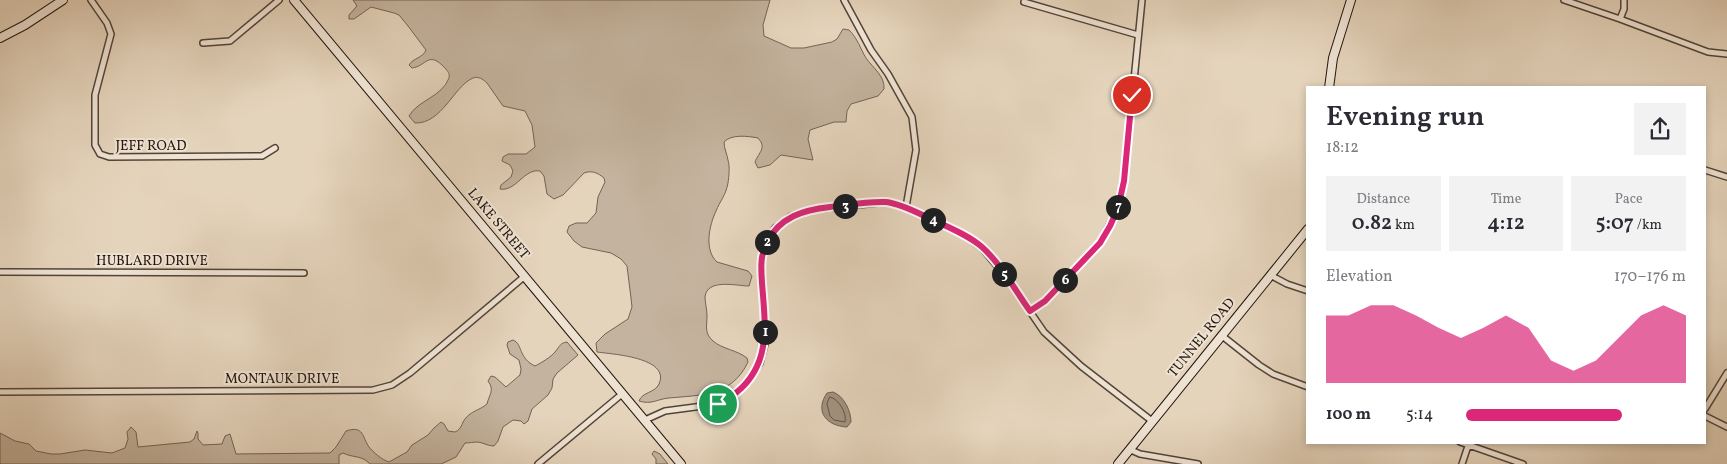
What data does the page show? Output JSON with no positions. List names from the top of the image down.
{
  "streets": {
    "street": [
      "JEFF ROAD",
      "LAKE STREET",
      "HUBLARD DRIVE",
      "TUNNEL ROAD",
      "MONTAUK DRIVE"
    ]
  },
  "crossings": [
    ["LAKE STREET", "MONTAUK DRIVE"]
  ],
  "page": {
    "heading": ["Evening run", "18:12"],
    "stats": [
      ["Distance", "0.82 km"],
      ["Time", "4:12"],
      ["Pace", "5:07 /km"]
    ],
    "pins": [
      "3",
      "7",
      "4",
      "2",
      "5",
      "6",
      "1"
    ],
    "chart": ["Elevation", "170–176 m"],
    "list": [
      {
        "name": "100 m",
        "note": "5:14"
      }
    ]
  }
}
